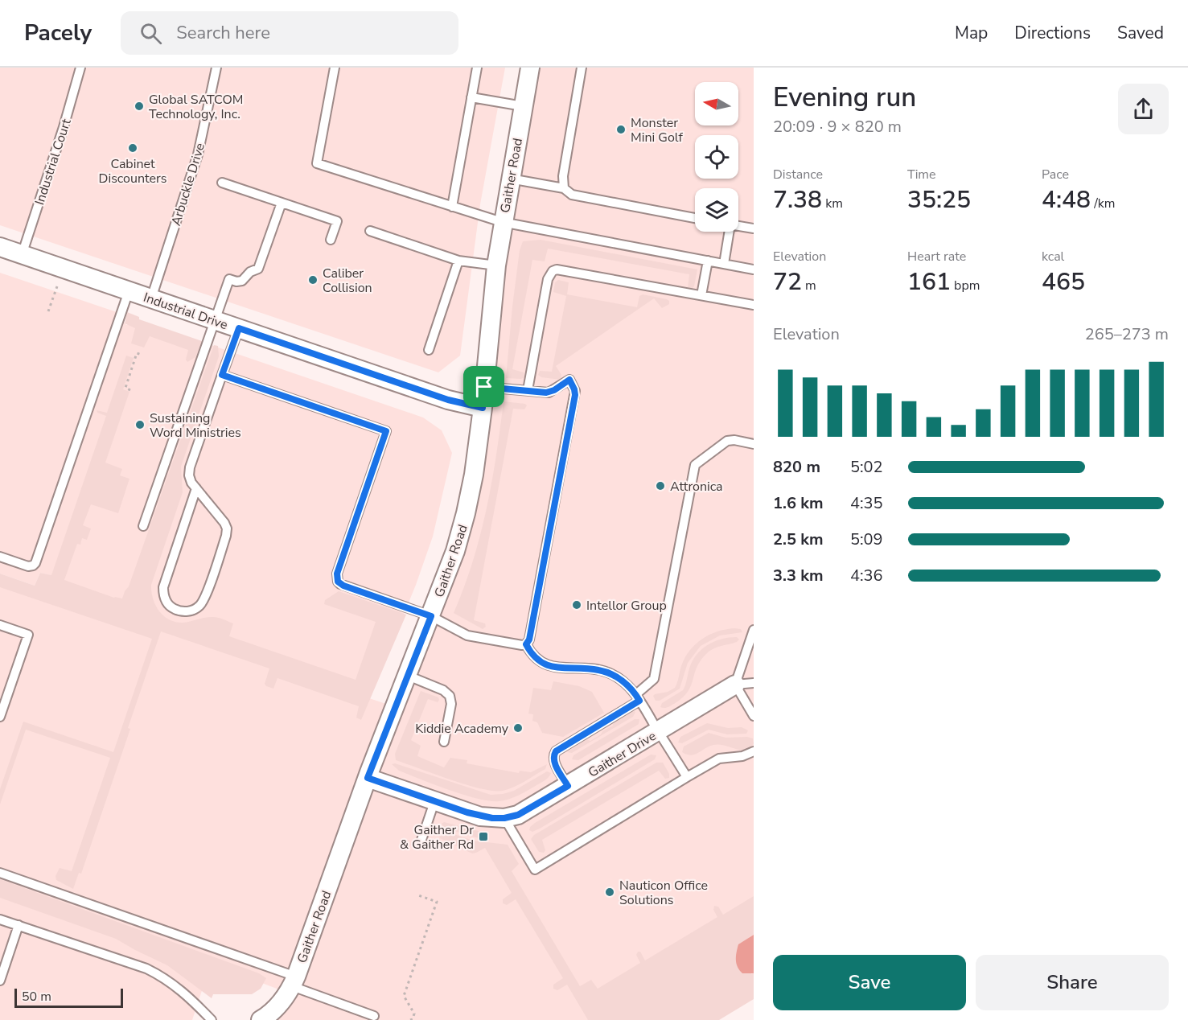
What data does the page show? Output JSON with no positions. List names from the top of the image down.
{
  "streets": {
    "street": ["Gaither Road", "Industrial Drive", "Gaither Drive"],
    "lane": ["Industrial Court", "Arbuckle Drive"]
  },
  "crossings": [
    ["Industrial Court", "Industrial Drive"],
    ["Gaither Road", "Industrial Drive"],
    ["Gaither Road", "Gaither Drive"],
    ["Arbuckle Drive", "Industrial Drive"]
  ],
  "places": {
    "other": [
      "Global SATCOM Technology, Inc.",
      "Monster Mini Golf",
      "Cabinet Discounters",
      "Caliber Collision",
      "Sustaining Word Ministries",
      "Attronica",
      "Intellor Group",
      "Kiddie Academy",
      "Nauticon Office Solutions"
    ],
    "transit": ["Gaither Dr & Gaither Rd"]
  },
  "scale_bar": "50 m",
  "north": "left",
  "page": {
    "header": "Pacely",
    "search": "Search here",
    "nav": ["Map", "Directions", "Saved"],
    "heading": ["Evening run", "20:09 · 9 × 820 m"],
    "stats": [
      ["Distance", "7.38 km"],
      ["Time", "35:25"],
      ["Pace", "4:48 /km"],
      ["Elevation", "72 m"],
      ["Heart rate", "161 bpm"],
      ["kcal", "465"]
    ],
    "chart": ["Elevation", "265–273 m"],
    "list": [
      {
        "name": "820 m",
        "note": "5:02"
      },
      {
        "name": "1.6 km",
        "note": "4:35"
      },
      {
        "name": "2.5 km",
        "note": "5:09"
      },
      {
        "name": "3.3 km",
        "note": "4:36"
      }
    ],
    "buttons": ["Save", "Share"],
    "scale": "50 m"
  }
}
